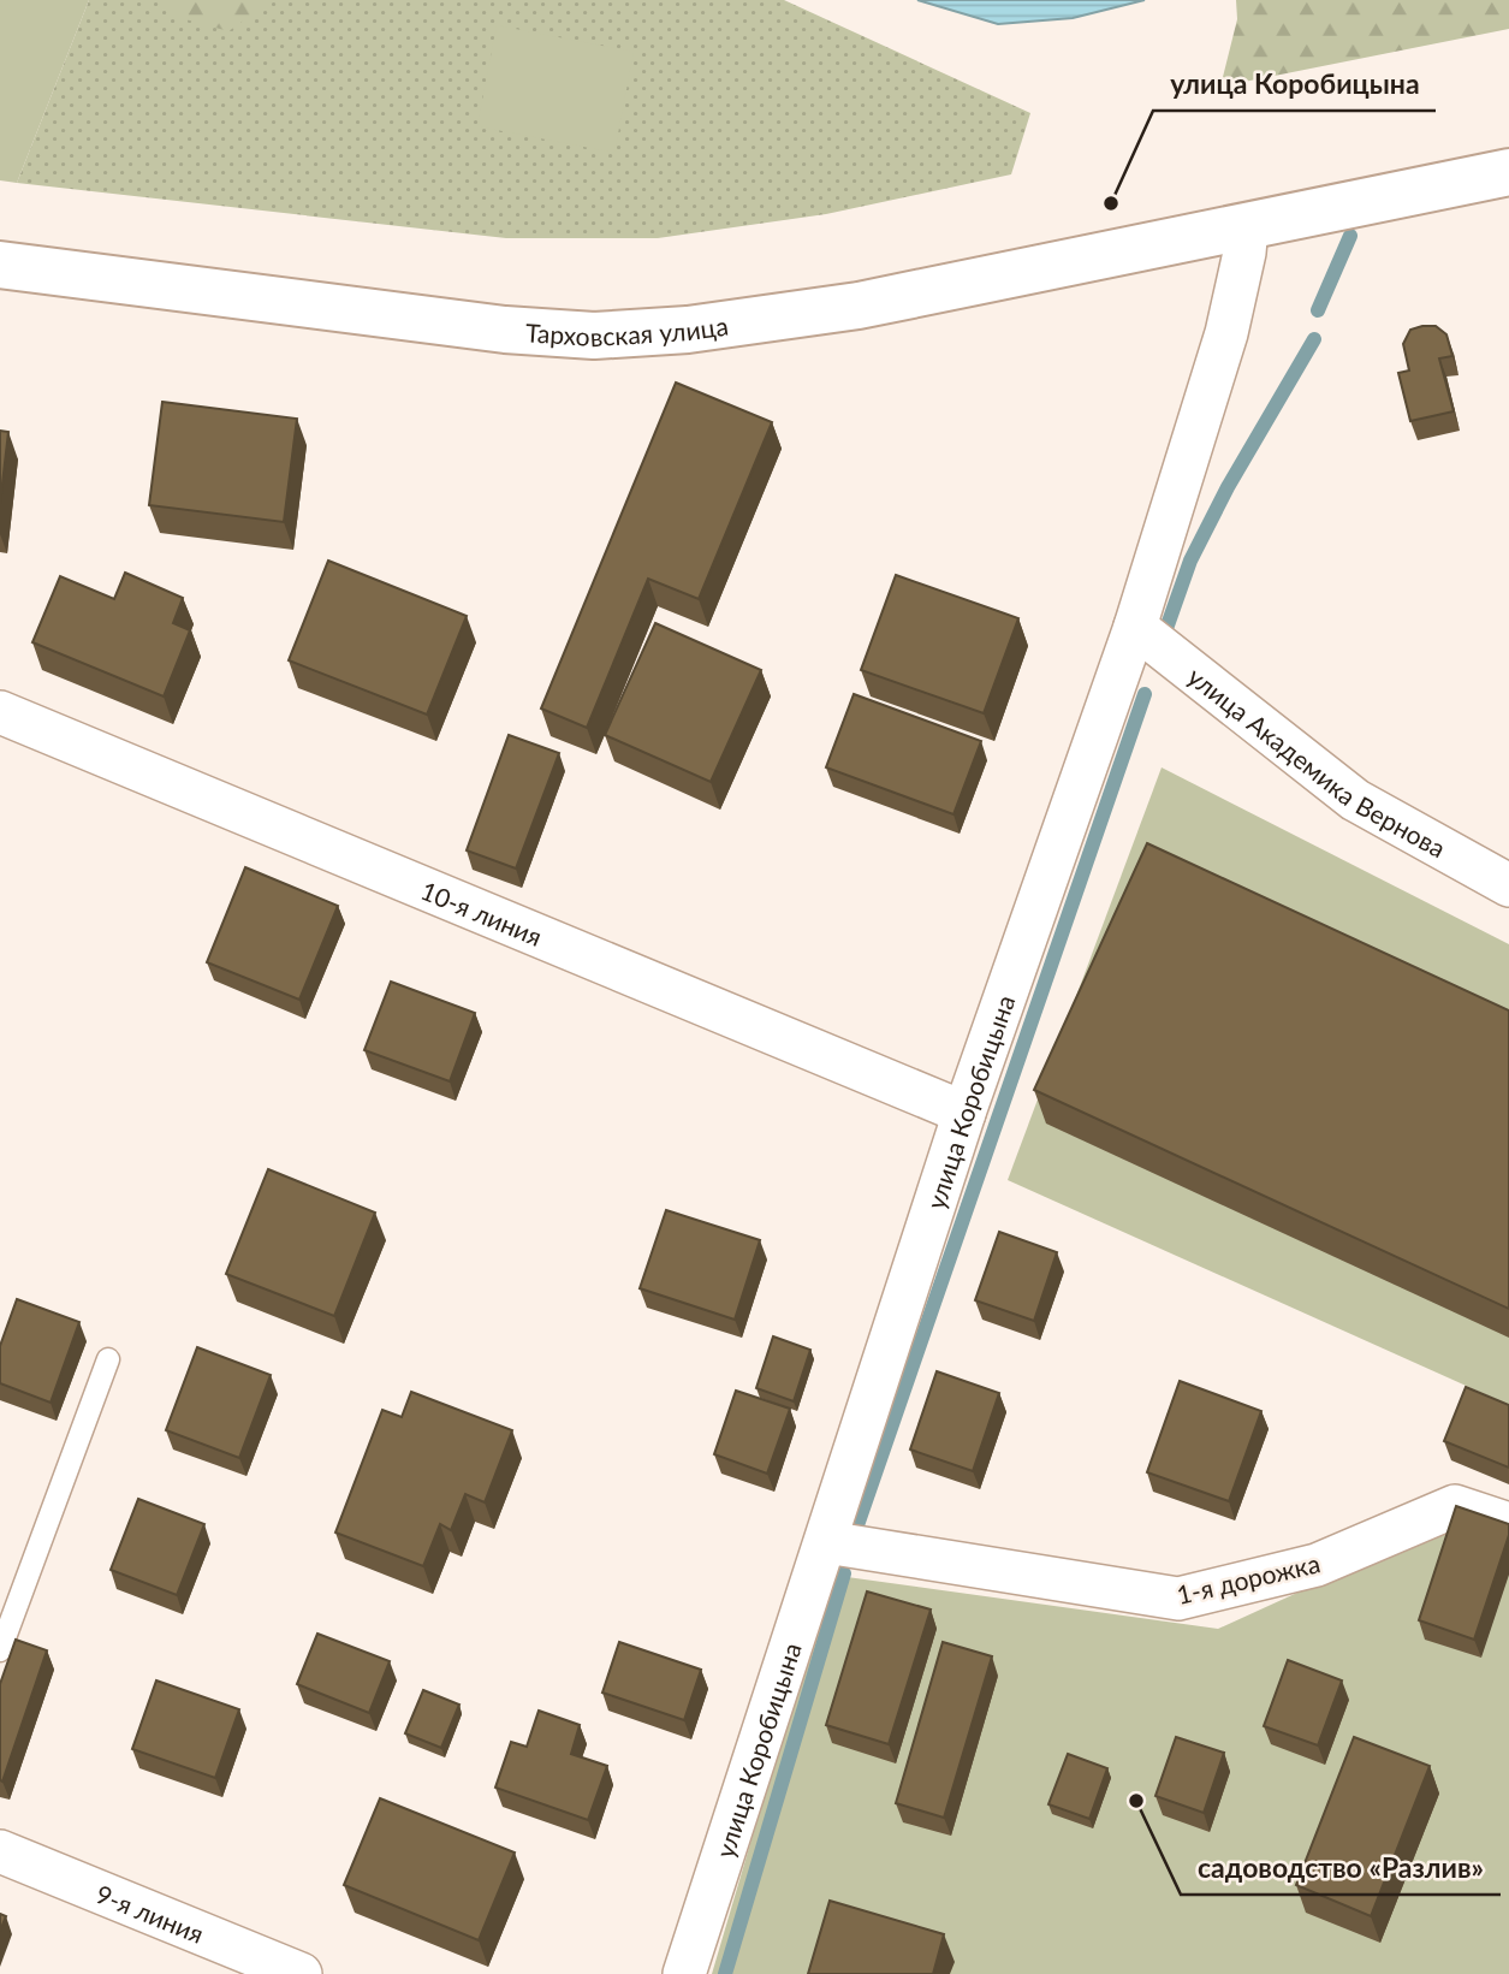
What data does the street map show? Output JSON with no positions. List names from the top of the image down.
{
  "streets": {
    "street": [
      "Тарховская улица",
      "улица Академика Вернова",
      "10-я линия",
      "улица Коробицына",
      "1-я дорожка",
      "9-я линия"
    ]
  },
  "crossings": [
    ["Тарховская улица", "улица Коробицына"],
    ["улица Академика Вернова", "улица Коробицына"],
    ["10-я линия", "улица Коробицына"],
    ["улица Коробицына", "1-я дорожка"]
  ],
  "places": ["улица Коробицына", "садоводство «Разлив»"]
}
